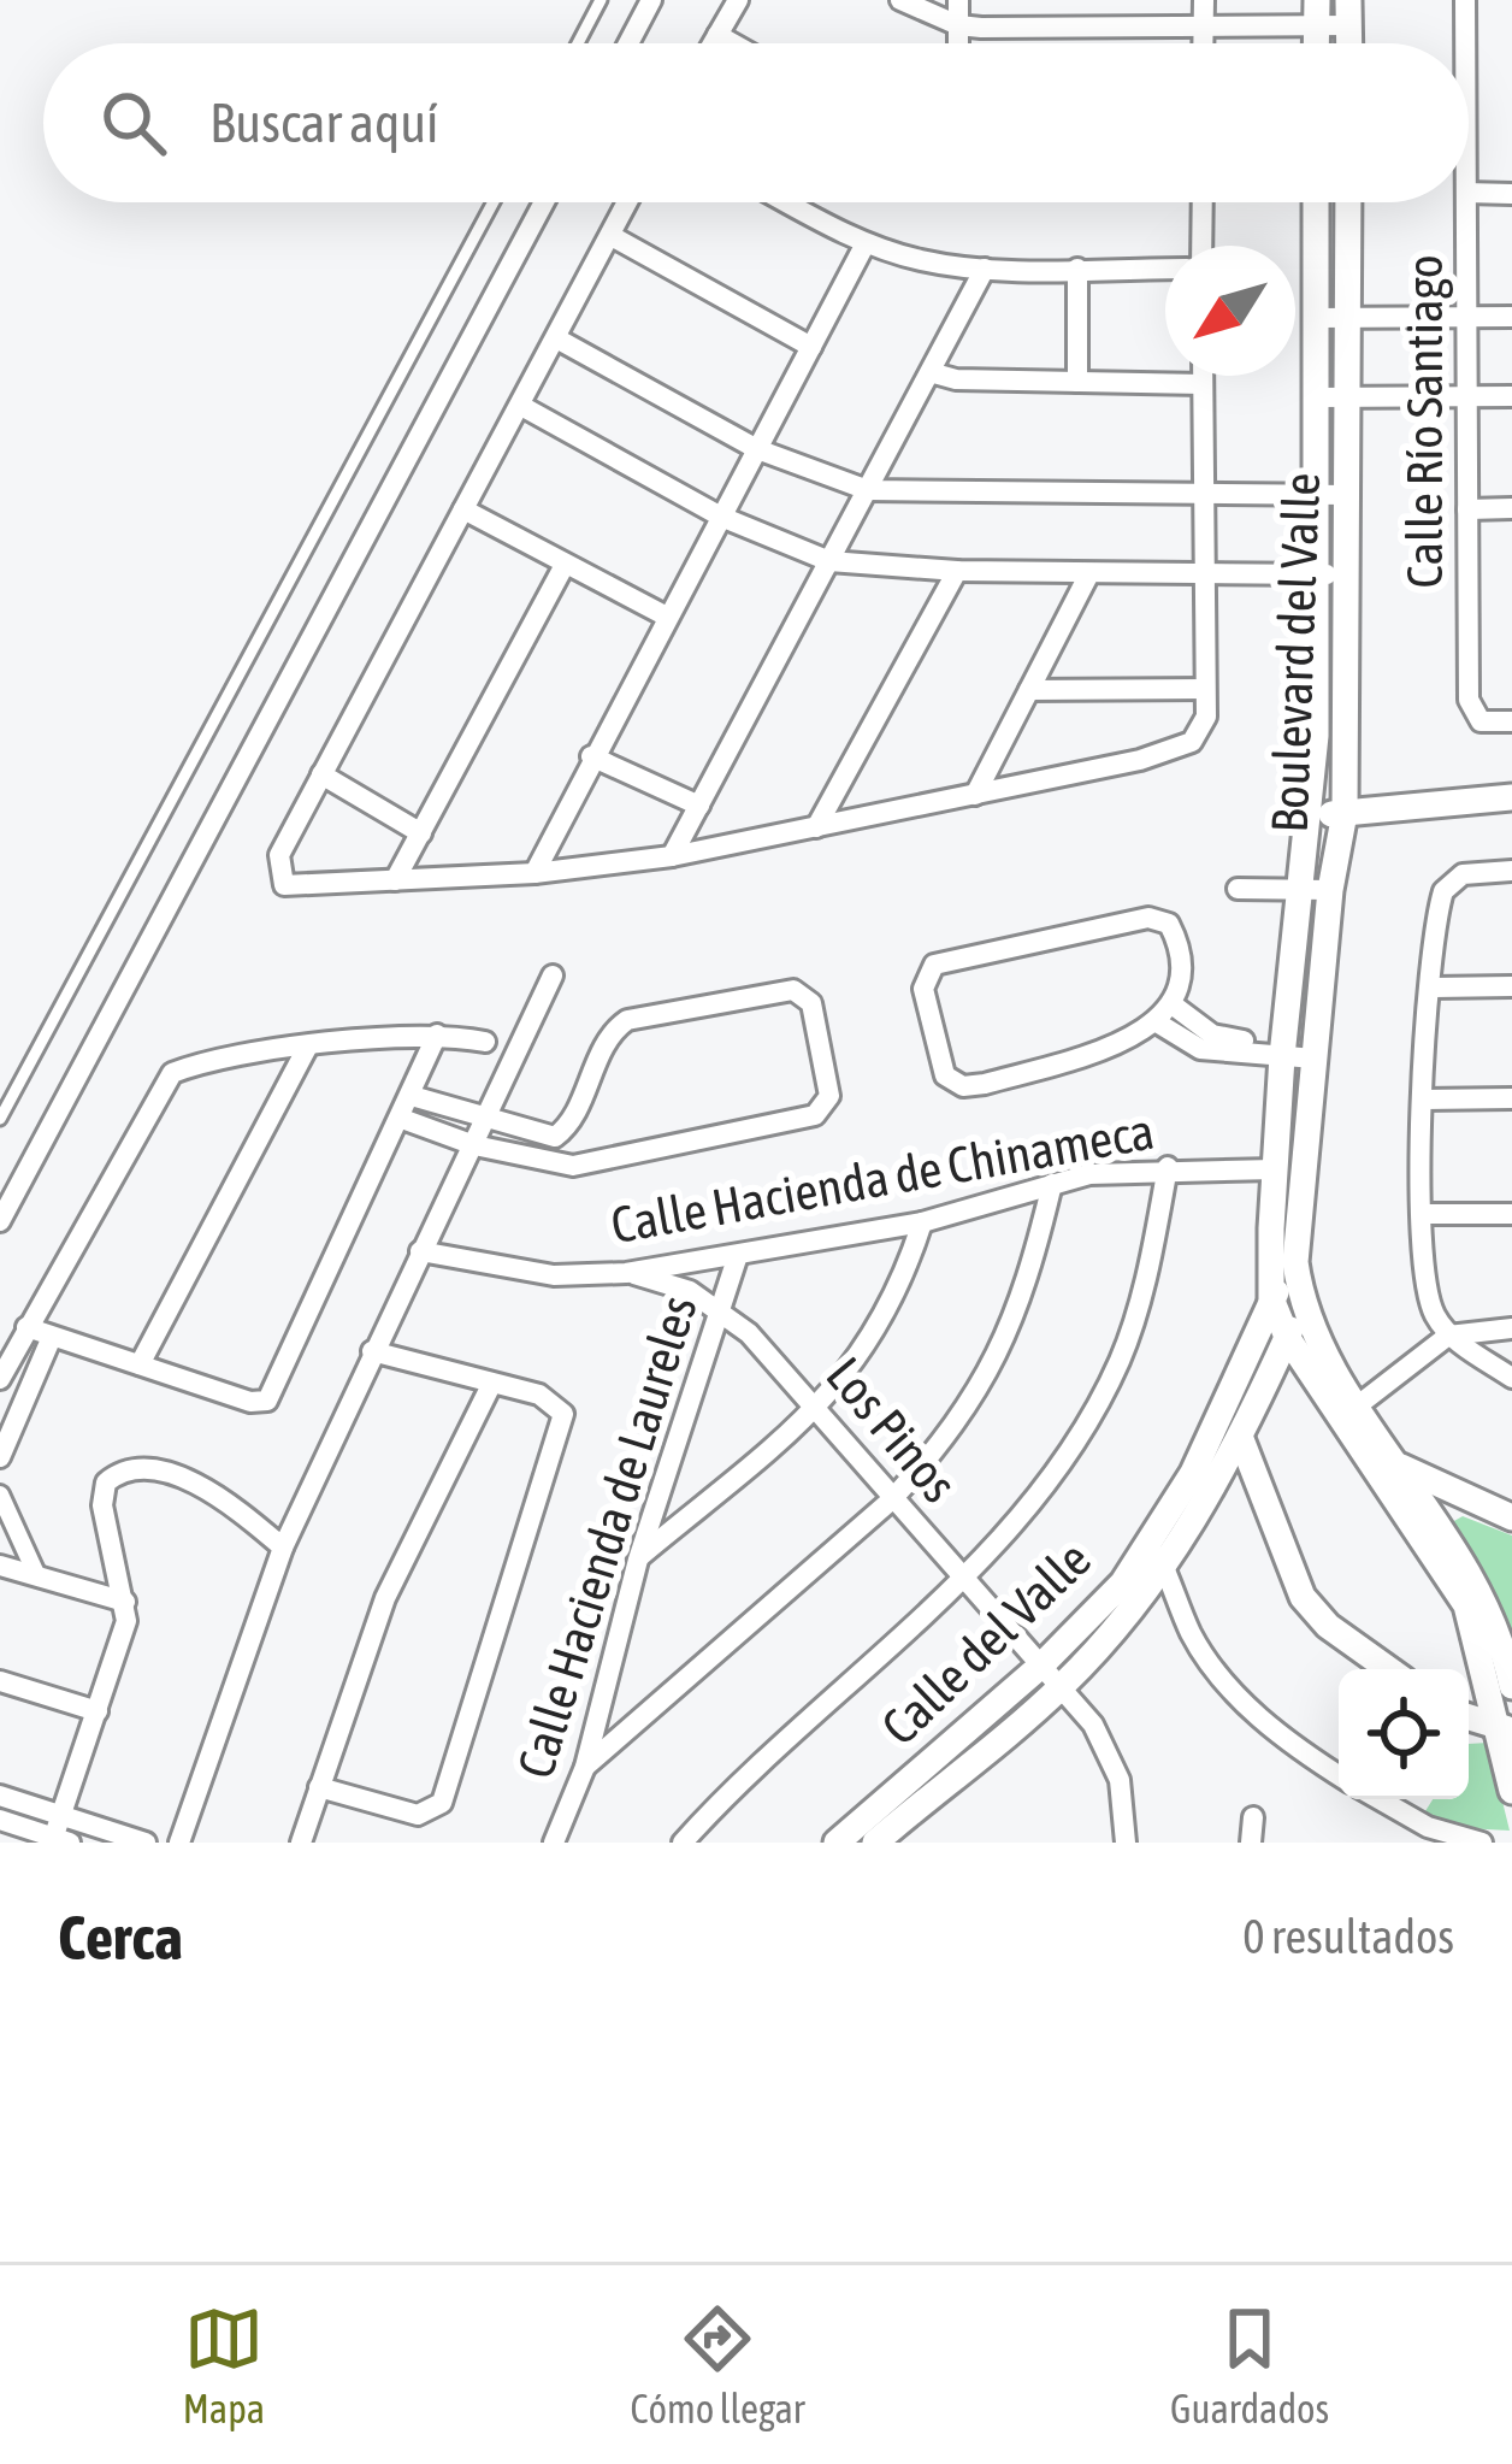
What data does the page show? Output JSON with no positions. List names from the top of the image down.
{
  "streets": {
    "street": [
      "Calle Río Santiago",
      "Boulevard del Valle",
      "Calle Hacienda de Chinameca",
      "Los Pinos",
      "Calle Hacienda de Laureles",
      "Calle del Valle"
    ]
  },
  "crossings": [
    ["Boulevard del Valle", "Calle Hacienda de Chinameca"],
    ["Boulevard del Valle", "Calle del Valle"],
    ["Calle Hacienda de Chinameca", "Los Pinos"],
    ["Calle Hacienda de Chinameca", "Calle Hacienda de Laureles"],
    ["Los Pinos", "Calle Hacienda de Laureles"],
    ["Los Pinos", "Calle del Valle"]
  ],
  "north": "bottom left",
  "page": {
    "search": "Buscar aquí",
    "heading": ["Cerca", "0 resultados"],
    "nav": ["Mapa", "Cómo llegar", "Guardados"]
  }
}
